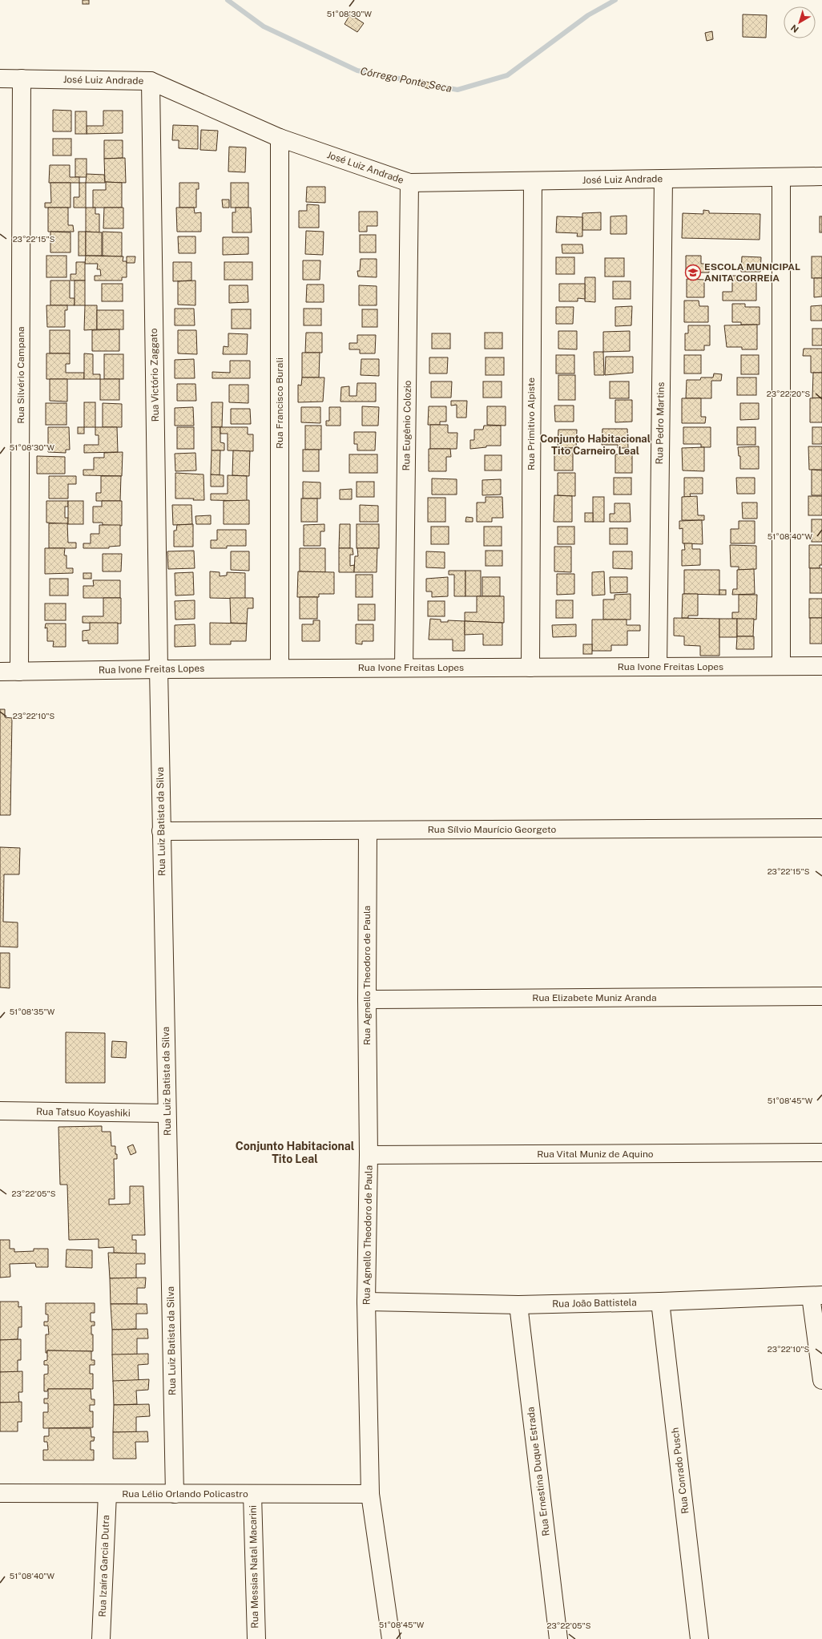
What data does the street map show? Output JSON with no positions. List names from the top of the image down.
{
  "streets": {
    "street": [
      "José Luiz Andrade",
      "Rua Silvério Campana",
      "Rua Victório Zaggato",
      "Rua Francisco Burali",
      "Rua Pedro Martins",
      "Rua Primitivo Alpiste",
      "Rua Eugênio Colozio",
      "Rua Ivone Freitas Lopes",
      "Rua Luiz Batista da Silva",
      "Rua Sílvio Maurício Georgeto",
      "Rua Agnello Theodoro de Paula",
      "Rua Elizabete Muniz Aranda",
      "Rua Tatsuo Koyashiki",
      "Rua Vital Muniz de Aquino",
      "Rua João Battistela",
      "Rua Conrado Pusch",
      "Rua Ernestina Duque Estrada",
      "Rua Lélio Orlando Policastro",
      "Rua Izaíra Garcia Dutra",
      "Rua Messias Natal Macarini"
    ]
  },
  "crossings": [
    ["José Luiz Andrade", "Rua Silvério Campana"],
    ["José Luiz Andrade", "Rua Victório Zaggato"],
    ["José Luiz Andrade", "Rua Francisco Burali"],
    ["José Luiz Andrade", "Rua Pedro Martins"],
    ["José Luiz Andrade", "Rua Primitivo Alpiste"],
    ["José Luiz Andrade", "Rua Eugênio Colozio"],
    ["Rua Silvério Campana", "Rua Ivone Freitas Lopes"],
    ["Rua Victório Zaggato", "Rua Ivone Freitas Lopes"],
    ["Rua Victório Zaggato", "Rua Luiz Batista da Silva"],
    ["Rua Francisco Burali", "Rua Ivone Freitas Lopes"],
    ["Rua Pedro Martins", "Rua Ivone Freitas Lopes"],
    ["Rua Primitivo Alpiste", "Rua Ivone Freitas Lopes"],
    ["Rua Eugênio Colozio", "Rua Ivone Freitas Lopes"],
    ["Rua Ivone Freitas Lopes", "Rua Luiz Batista da Silva"],
    ["Rua Luiz Batista da Silva", "Rua Sílvio Maurício Georgeto"],
    ["Rua Luiz Batista da Silva", "Rua Tatsuo Koyashiki"],
    ["Rua Luiz Batista da Silva", "Rua Lélio Orlando Policastro"],
    ["Rua Sílvio Maurício Georgeto", "Rua Agnello Theodoro de Paula"],
    ["Rua Agnello Theodoro de Paula", "Rua Elizabete Muniz Aranda"],
    ["Rua Agnello Theodoro de Paula", "Rua Vital Muniz de Aquino"],
    ["Rua Agnello Theodoro de Paula", "Rua João Battistela"],
    ["Rua Agnello Theodoro de Paula", "Rua Lélio Orlando Policastro"],
    ["Rua João Battistela", "Rua Conrado Pusch"],
    ["Rua João Battistela", "Rua Ernestina Duque Estrada"],
    ["Rua Lélio Orlando Policastro", "Rua Izaíra Garcia Dutra"],
    ["Rua Lélio Orlando Policastro", "Rua Messias Natal Macarini"]
  ],
  "districts": ["Conjunto Habitacional Tito Carneiro Leal", "Conjunto Habitacional Tito Leal"],
  "water": ["Córrego Ponte Seca"],
  "places": {
    "school or university": ["ESCOLA MUNICIPAL ANITA CORREIA"]
  },
  "north": "bottom left",
  "coordinates": [
    "51°08'30\"W",
    "23°22'15\"S",
    "23°22'20\"S",
    "51°08'40\"W",
    "23°22'10\"S",
    "51°08'35\"W",
    "51°08'45\"W",
    "23°22'05\"S"
  ]
}
